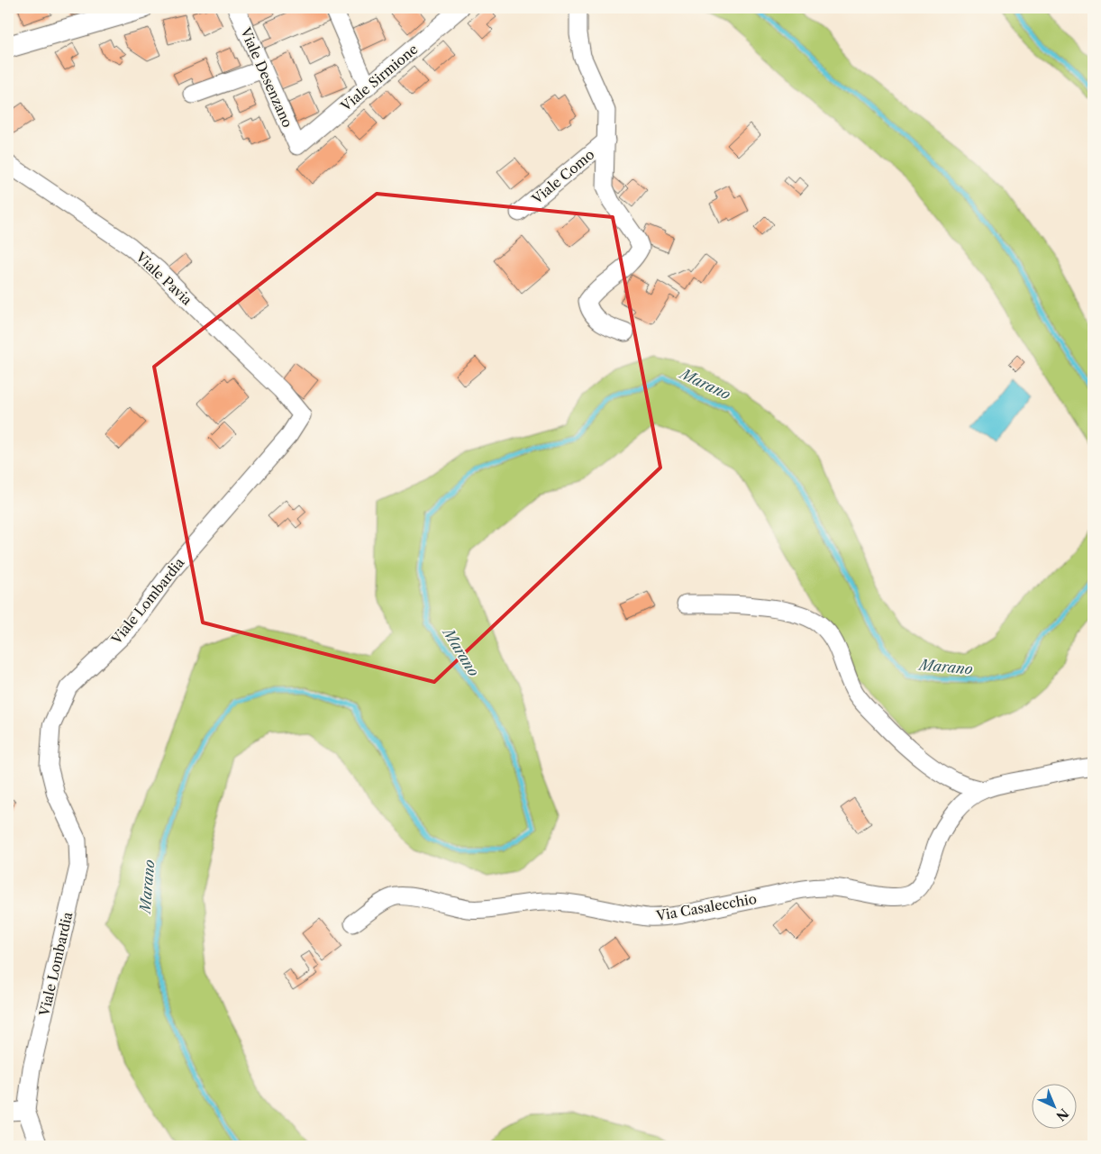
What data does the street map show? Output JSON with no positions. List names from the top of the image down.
{
  "streets": {
    "street": [
      "Viale Desenzano",
      "Viale Sirmione",
      "Viale Como",
      "Viale Pavia",
      "Viale Lombardia",
      "Via Casalecchio"
    ]
  },
  "crossings": [
    ["Viale Desenzano", "Viale Sirmione"],
    ["Viale Pavia", "Viale Lombardia"]
  ],
  "water": ["Marano"],
  "north": "bottom right"
}
